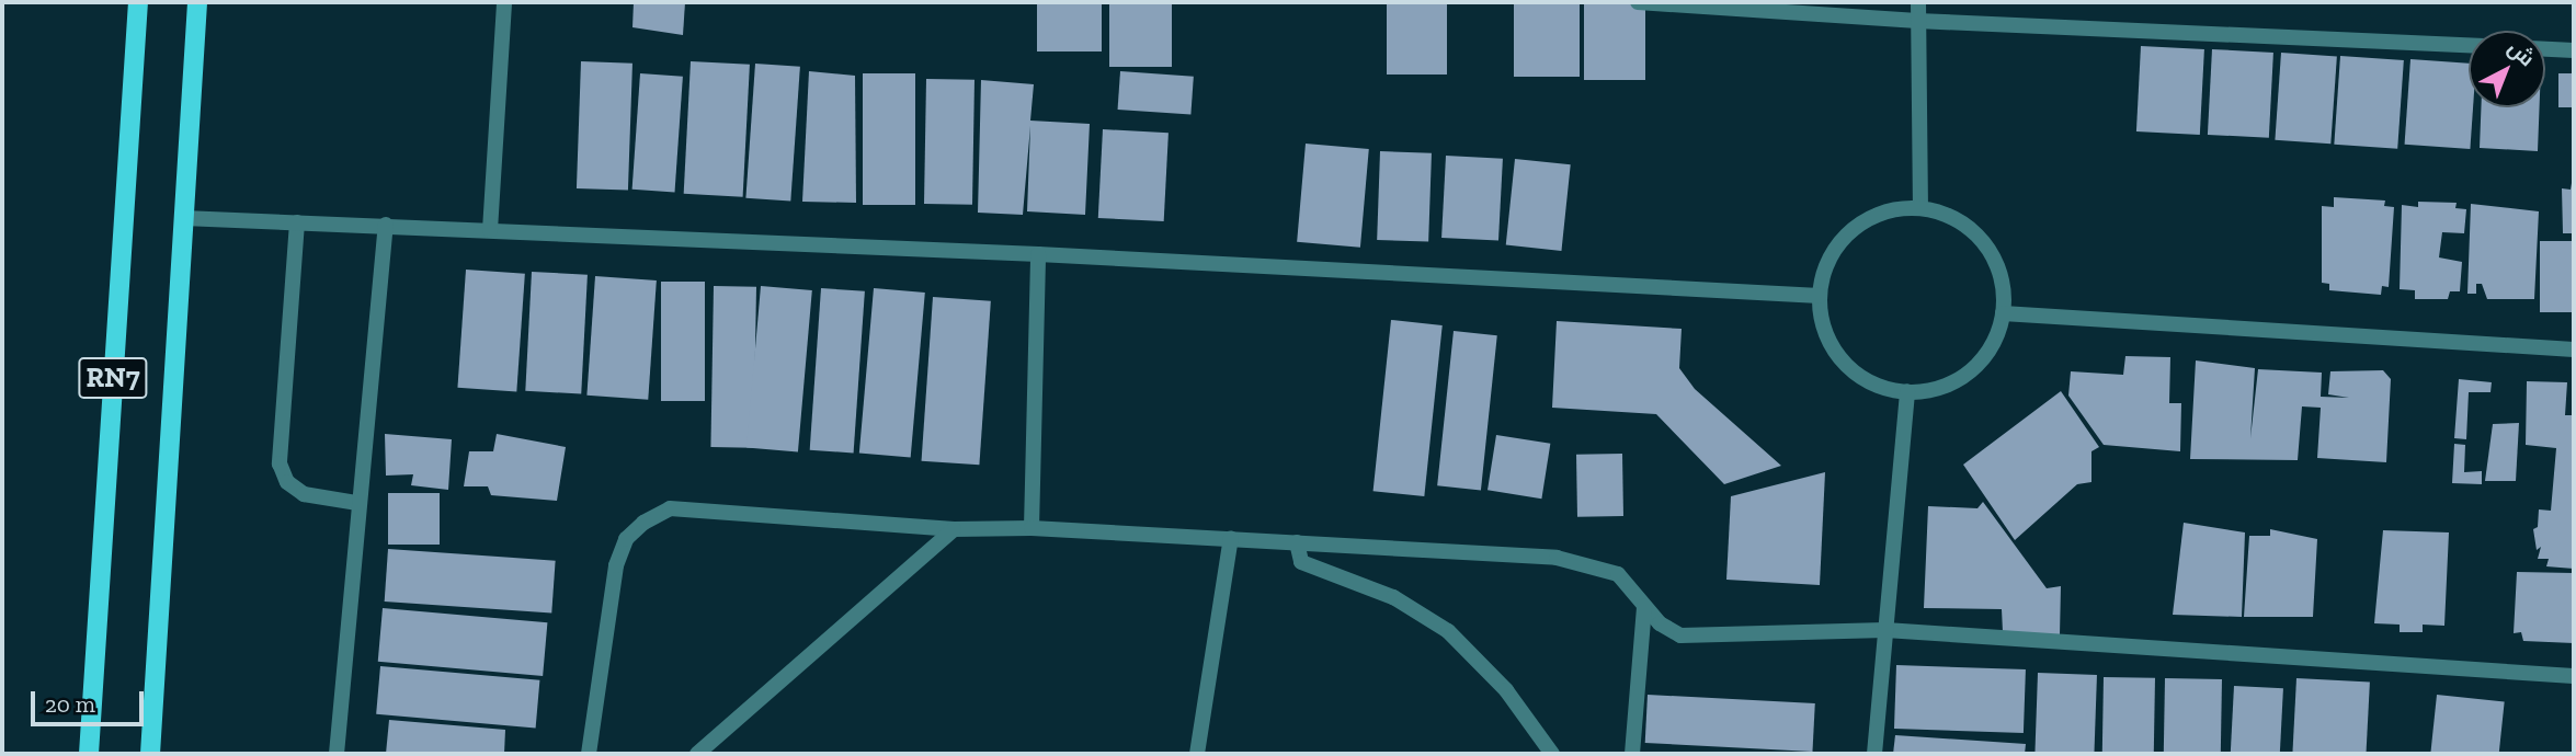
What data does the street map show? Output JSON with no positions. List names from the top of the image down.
{
  "streets": {
    "main road": ["RN7"]
  },
  "scale_bar": "20 m",
  "north": "top right"
}
